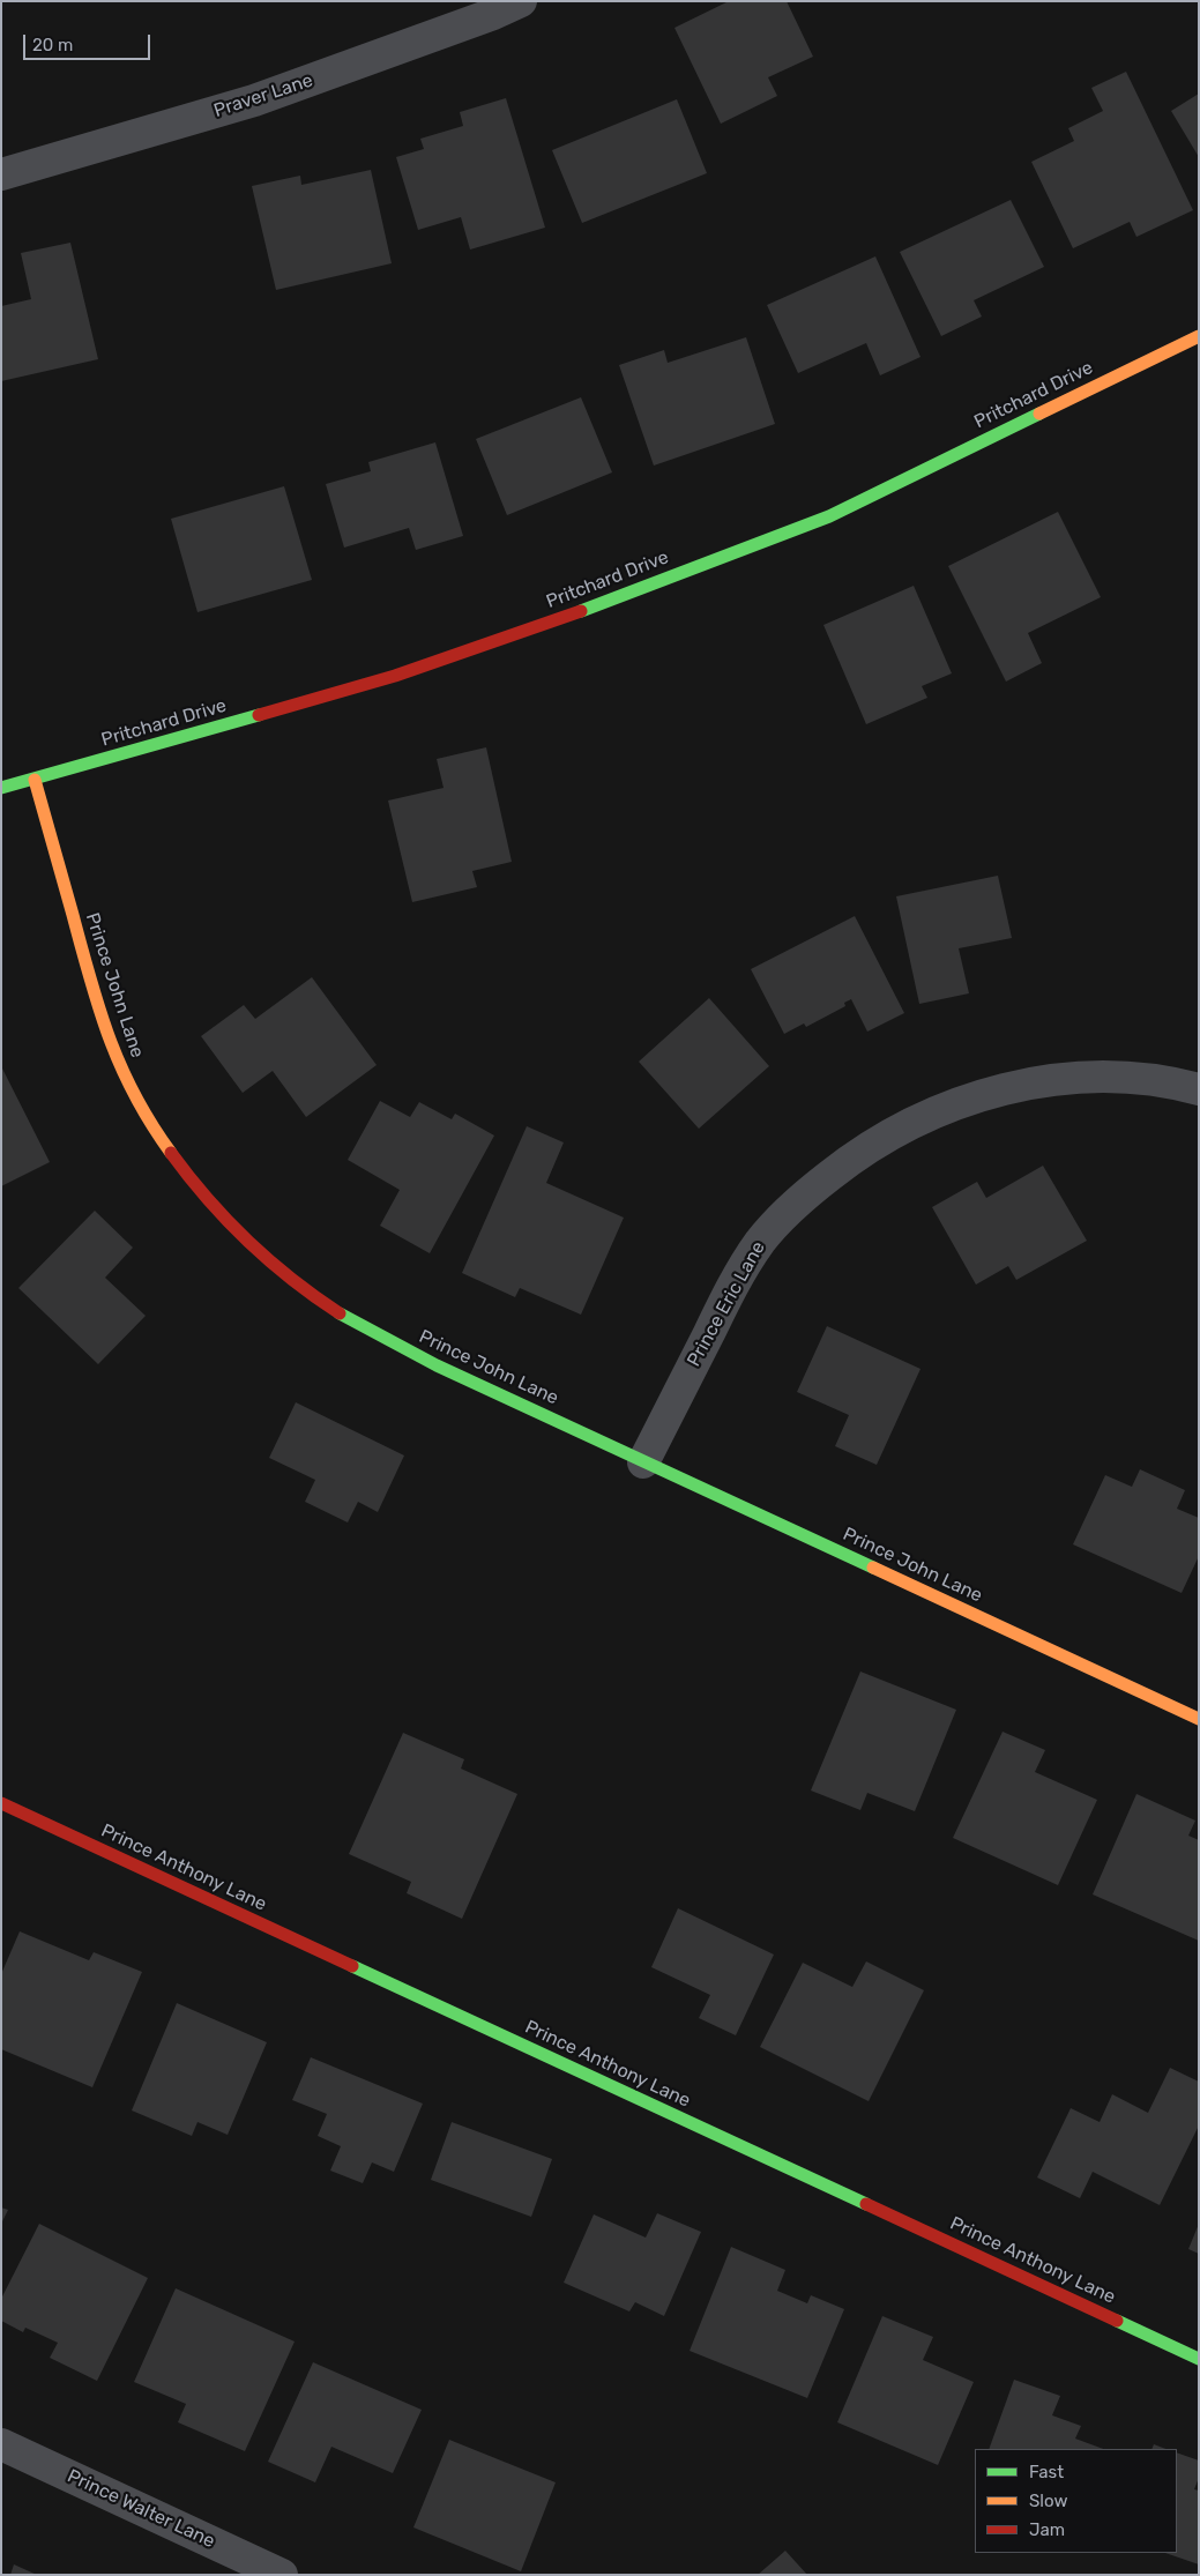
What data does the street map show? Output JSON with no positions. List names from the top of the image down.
{
  "streets": {
    "street": [
      "Praver Lane",
      "Pritchard Drive",
      "Prince John Lane",
      "Prince Eric Lane",
      "Prince Anthony Lane",
      "Prince Walter Lane"
    ]
  },
  "crossings": [
    ["Pritchard Drive", "Prince John Lane"],
    ["Prince John Lane", "Prince Eric Lane"]
  ],
  "legend": ["Fast", "Slow", "Jam"],
  "scale_bar": "20 m"
}
